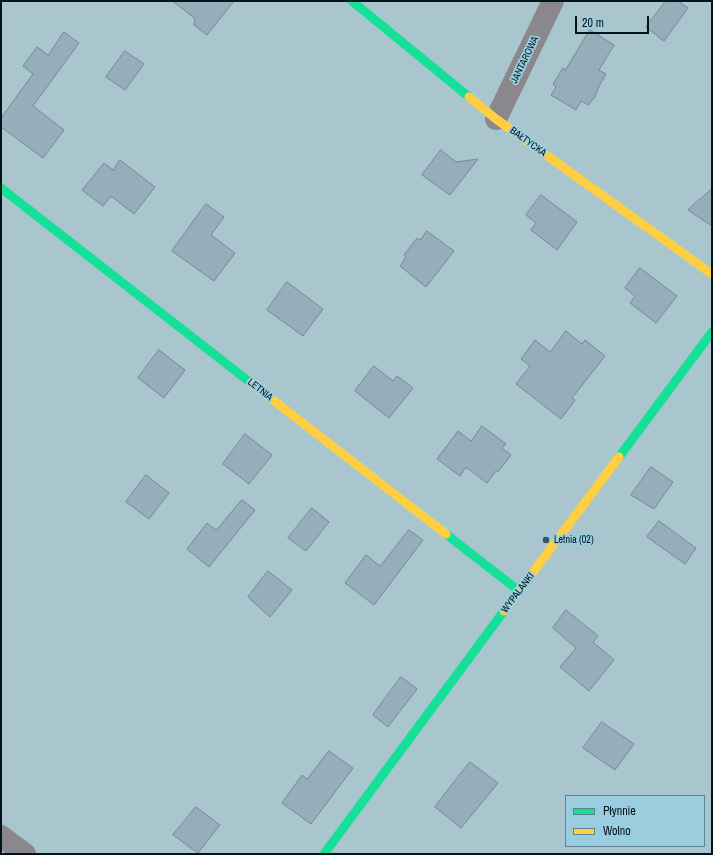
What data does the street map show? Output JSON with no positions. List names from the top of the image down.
{
  "streets": {
    "street": [
      "JANTAROWA",
      "BAŁTYCKA",
      "LETNIA",
      "WYPALANKI"
    ]
  },
  "crossings": [
    ["JANTAROWA", "BAŁTYCKA"],
    ["LETNIA", "WYPALANKI"]
  ],
  "places": ["Letnia (02)"],
  "legend": ["Płynnie", "Wolno"],
  "scale_bar": "20 m"
}
